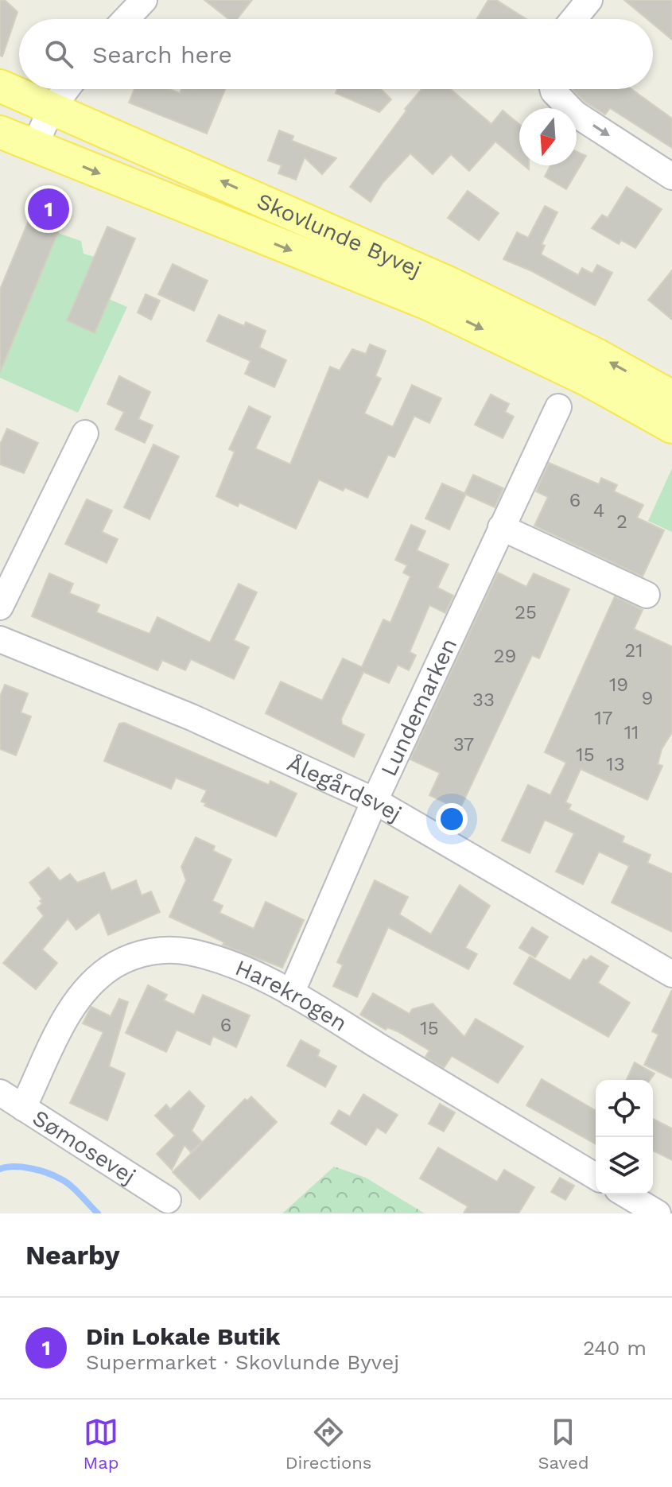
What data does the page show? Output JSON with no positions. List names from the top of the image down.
{
  "streets": {
    "main road": ["Skovlunde Byvej"],
    "street": [
      "Lundemarken",
      "Ålegårdsvej",
      "Harekrogen",
      "Sømosevej"
    ]
  },
  "crossings": [
    ["Lundemarken", "Ålegårdsvej"],
    ["Lundemarken", "Harekrogen"],
    ["Harekrogen", "Sømosevej"]
  ],
  "house_numbers": [
    "6",
    "4",
    "2",
    "25",
    "21",
    "29",
    "19",
    "9",
    "33",
    "17",
    "11",
    "37",
    "15",
    "13",
    "6",
    "15"
  ],
  "north": "bottom",
  "page": {
    "search": "Search here",
    "pins": "1",
    "heading": "Nearby",
    "list": [
      {
        "mark": "1",
        "name": "Din Lokale Butik",
        "note": "Supermarket · Skovlunde Byvej",
        "value": "240 m"
      }
    ],
    "nav": ["Map", "Directions", "Saved"]
  }
}
